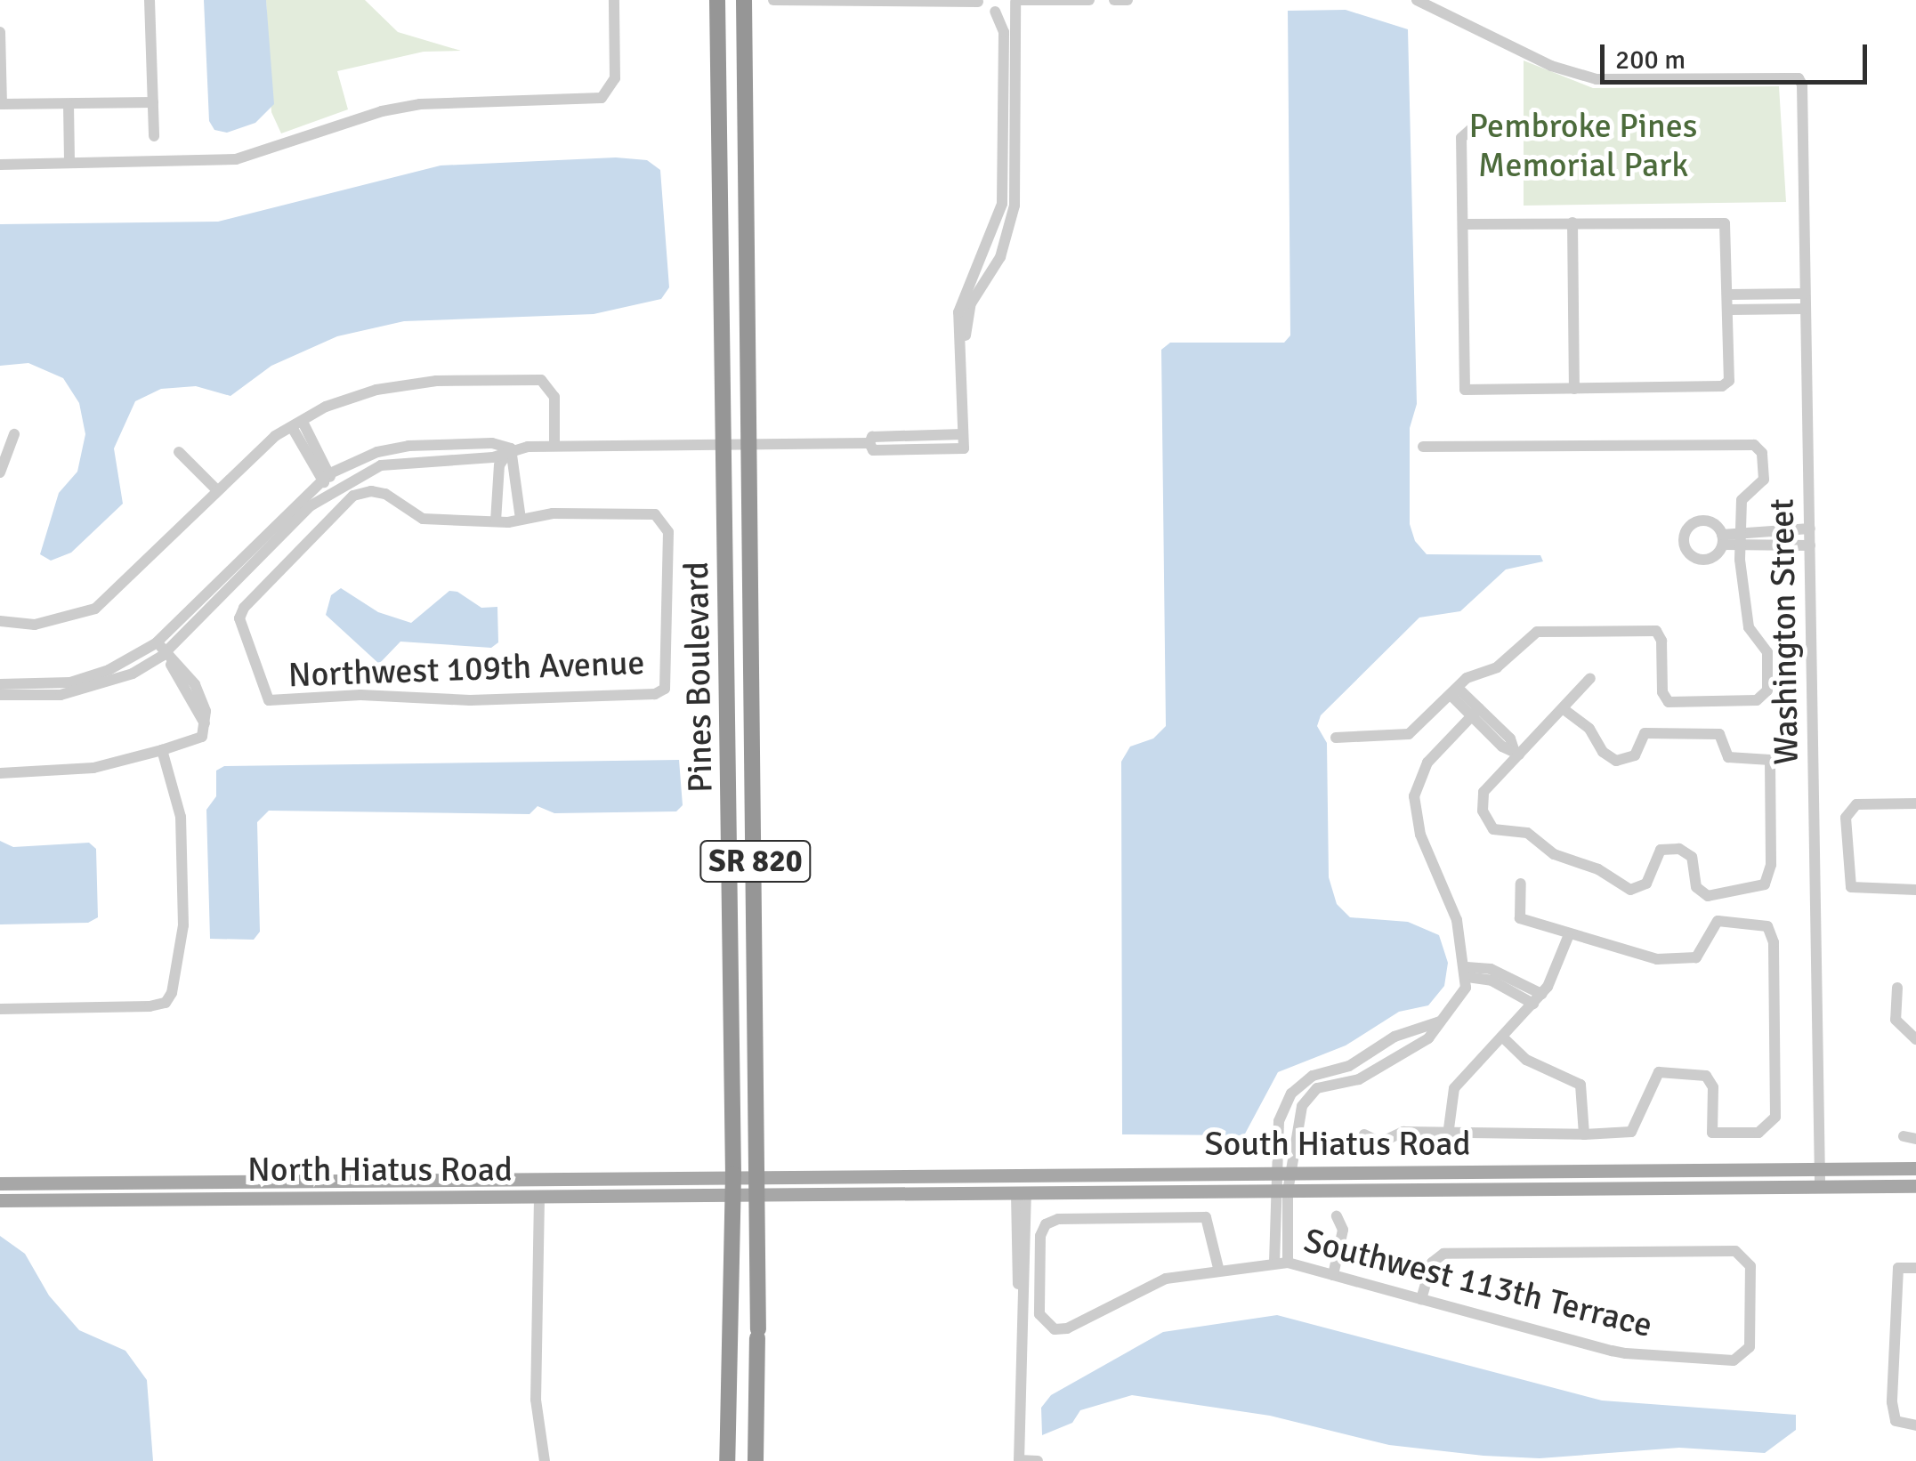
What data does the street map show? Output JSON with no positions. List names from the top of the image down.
{
  "streets": {
    "highway": ["Pines Boulevard", "SR 820"],
    "main road": ["South Hiatus Road", "North Hiatus Road"],
    "street": ["Washington Street", "Northwest 109th Avenue", "Southwest 113th Terrace"]
  },
  "crossings": [
    ["Washington Street", "South Hiatus Road"],
    ["Pines Boulevard", "South Hiatus Road"],
    ["Pines Boulevard", "North Hiatus Road"],
    ["South Hiatus Road", "North Hiatus Road"]
  ],
  "parks": ["Pembroke Pines Memorial Park"],
  "scale_bar": "200 m"
}
